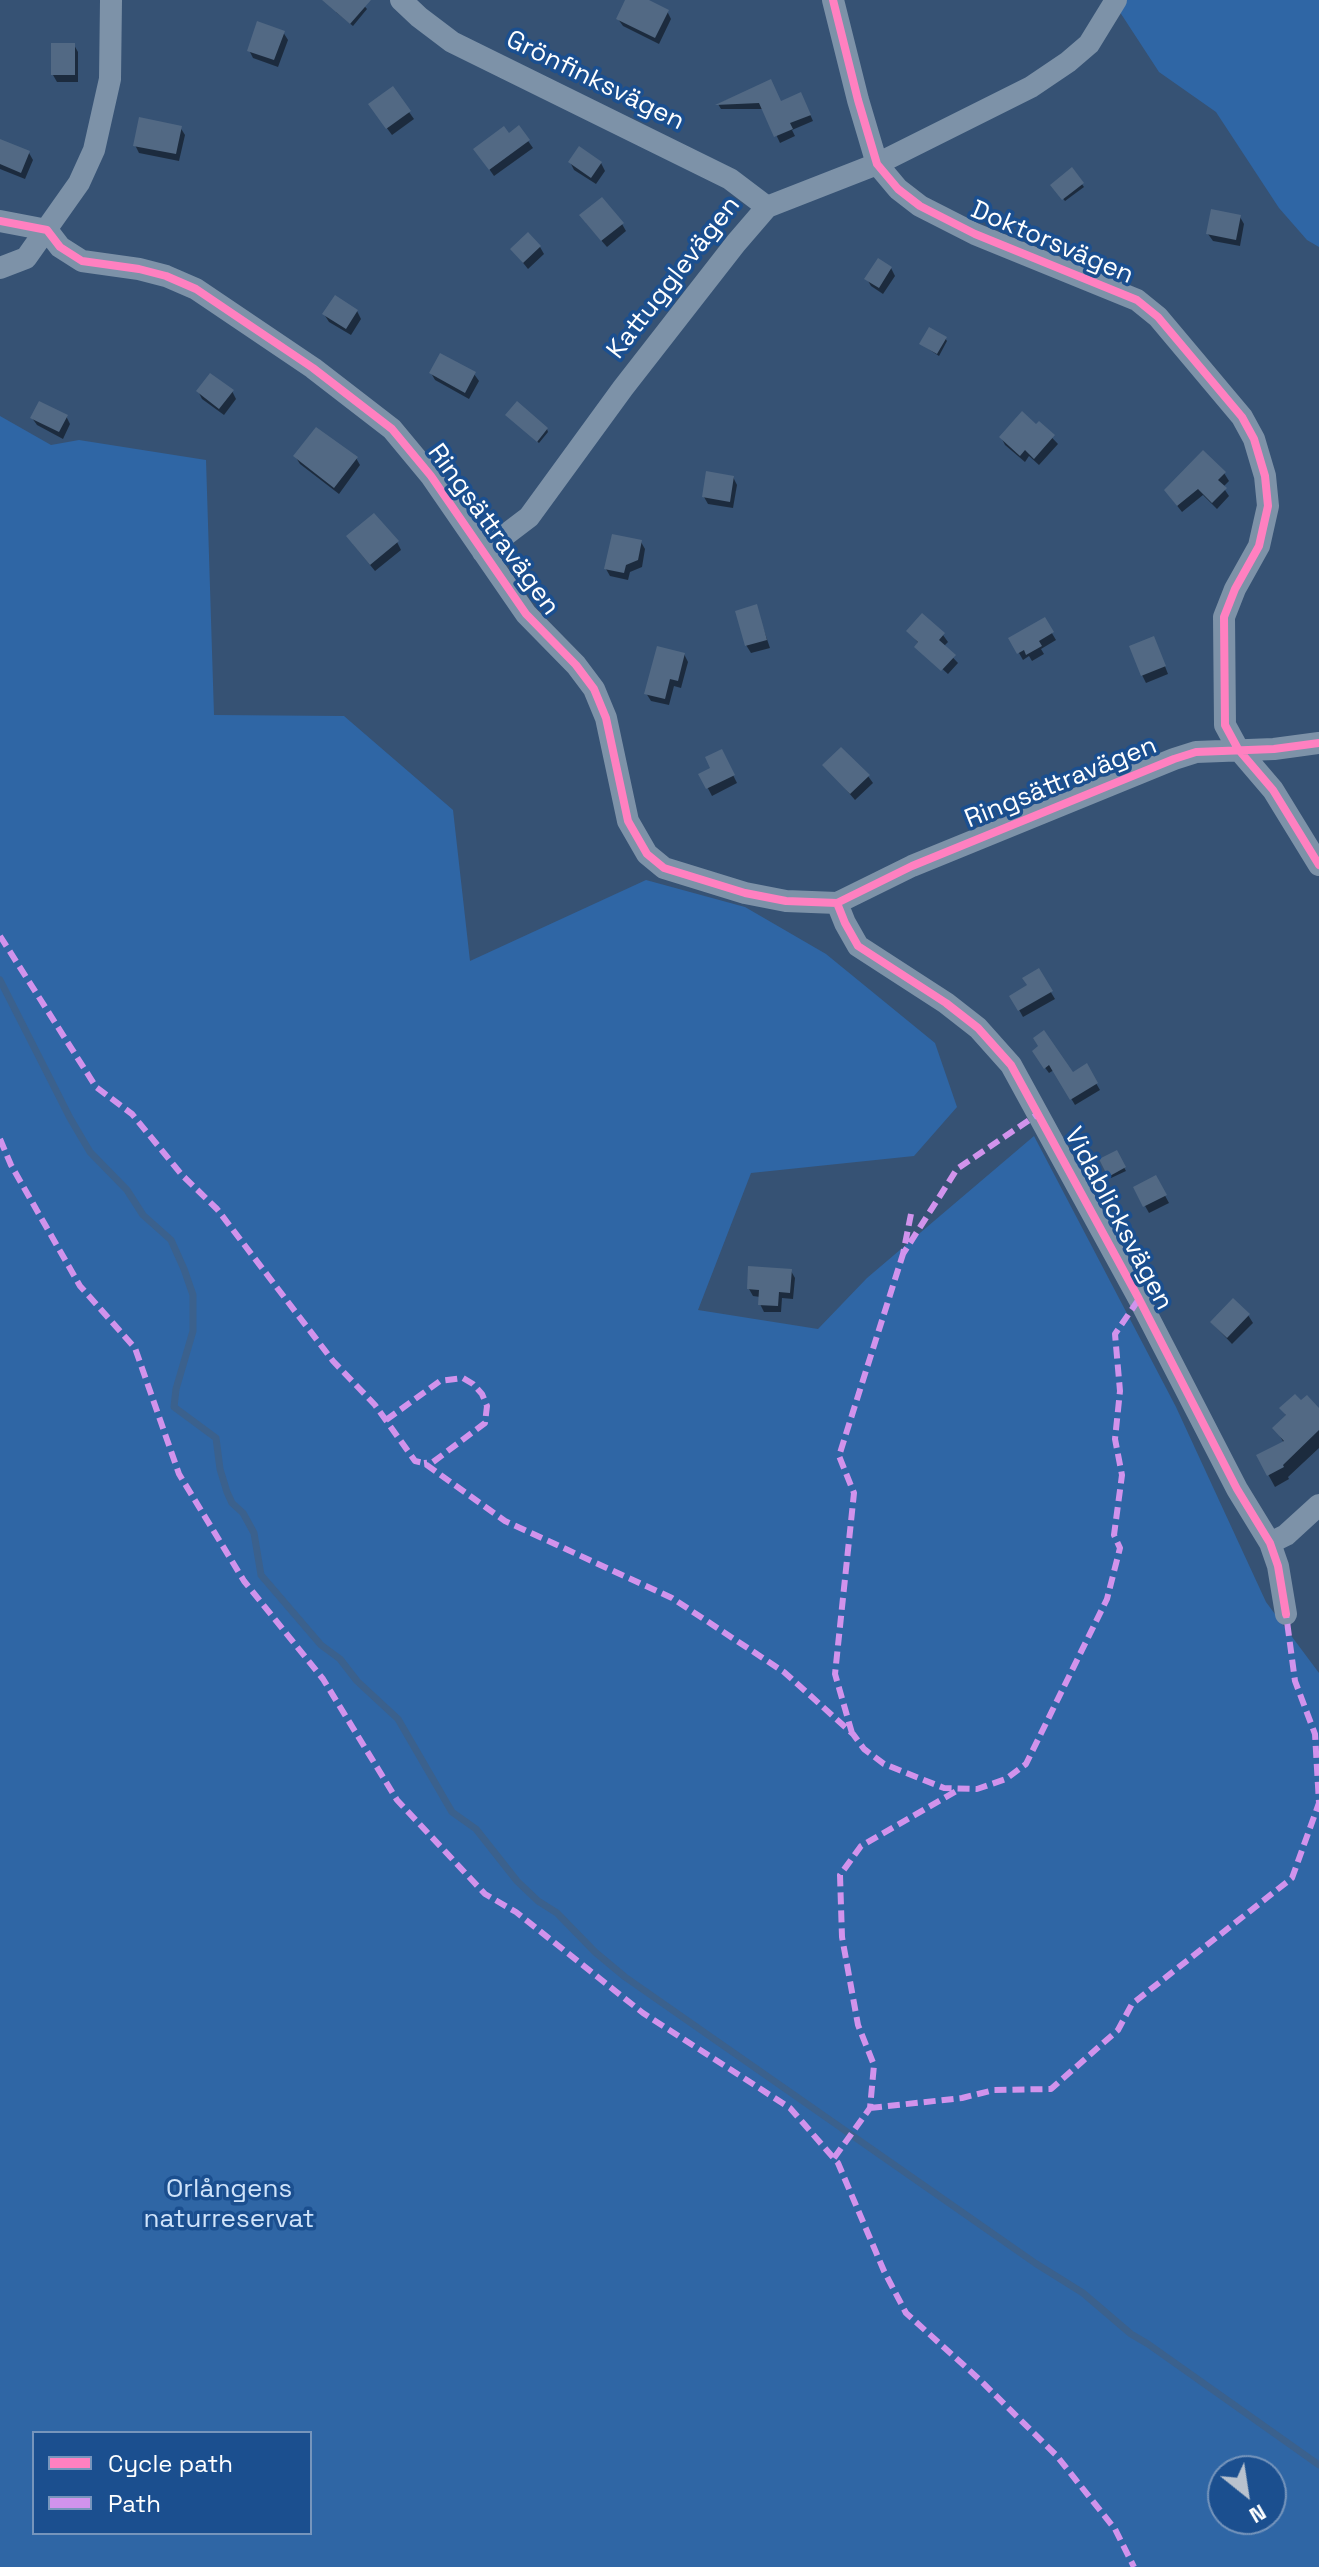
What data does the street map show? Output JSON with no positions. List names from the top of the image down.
{
  "streets": {
    "street": [
      "Grönfinksvägen",
      "Doktorsvägen",
      "Kattugglevägen",
      "Ringsättravägen",
      "Vidablicksvägen"
    ]
  },
  "crossings": [
    ["Grönfinksvägen", "Kattugglevägen"],
    ["Doktorsvägen", "Kattugglevägen"],
    ["Doktorsvägen", "Ringsättravägen"],
    ["Kattugglevägen", "Ringsättravägen"],
    ["Ringsättravägen", "Vidablicksvägen"]
  ],
  "parks": ["Orlångens naturreservat"],
  "legend": ["Cycle path", "Path"],
  "north": "bottom right"
}
